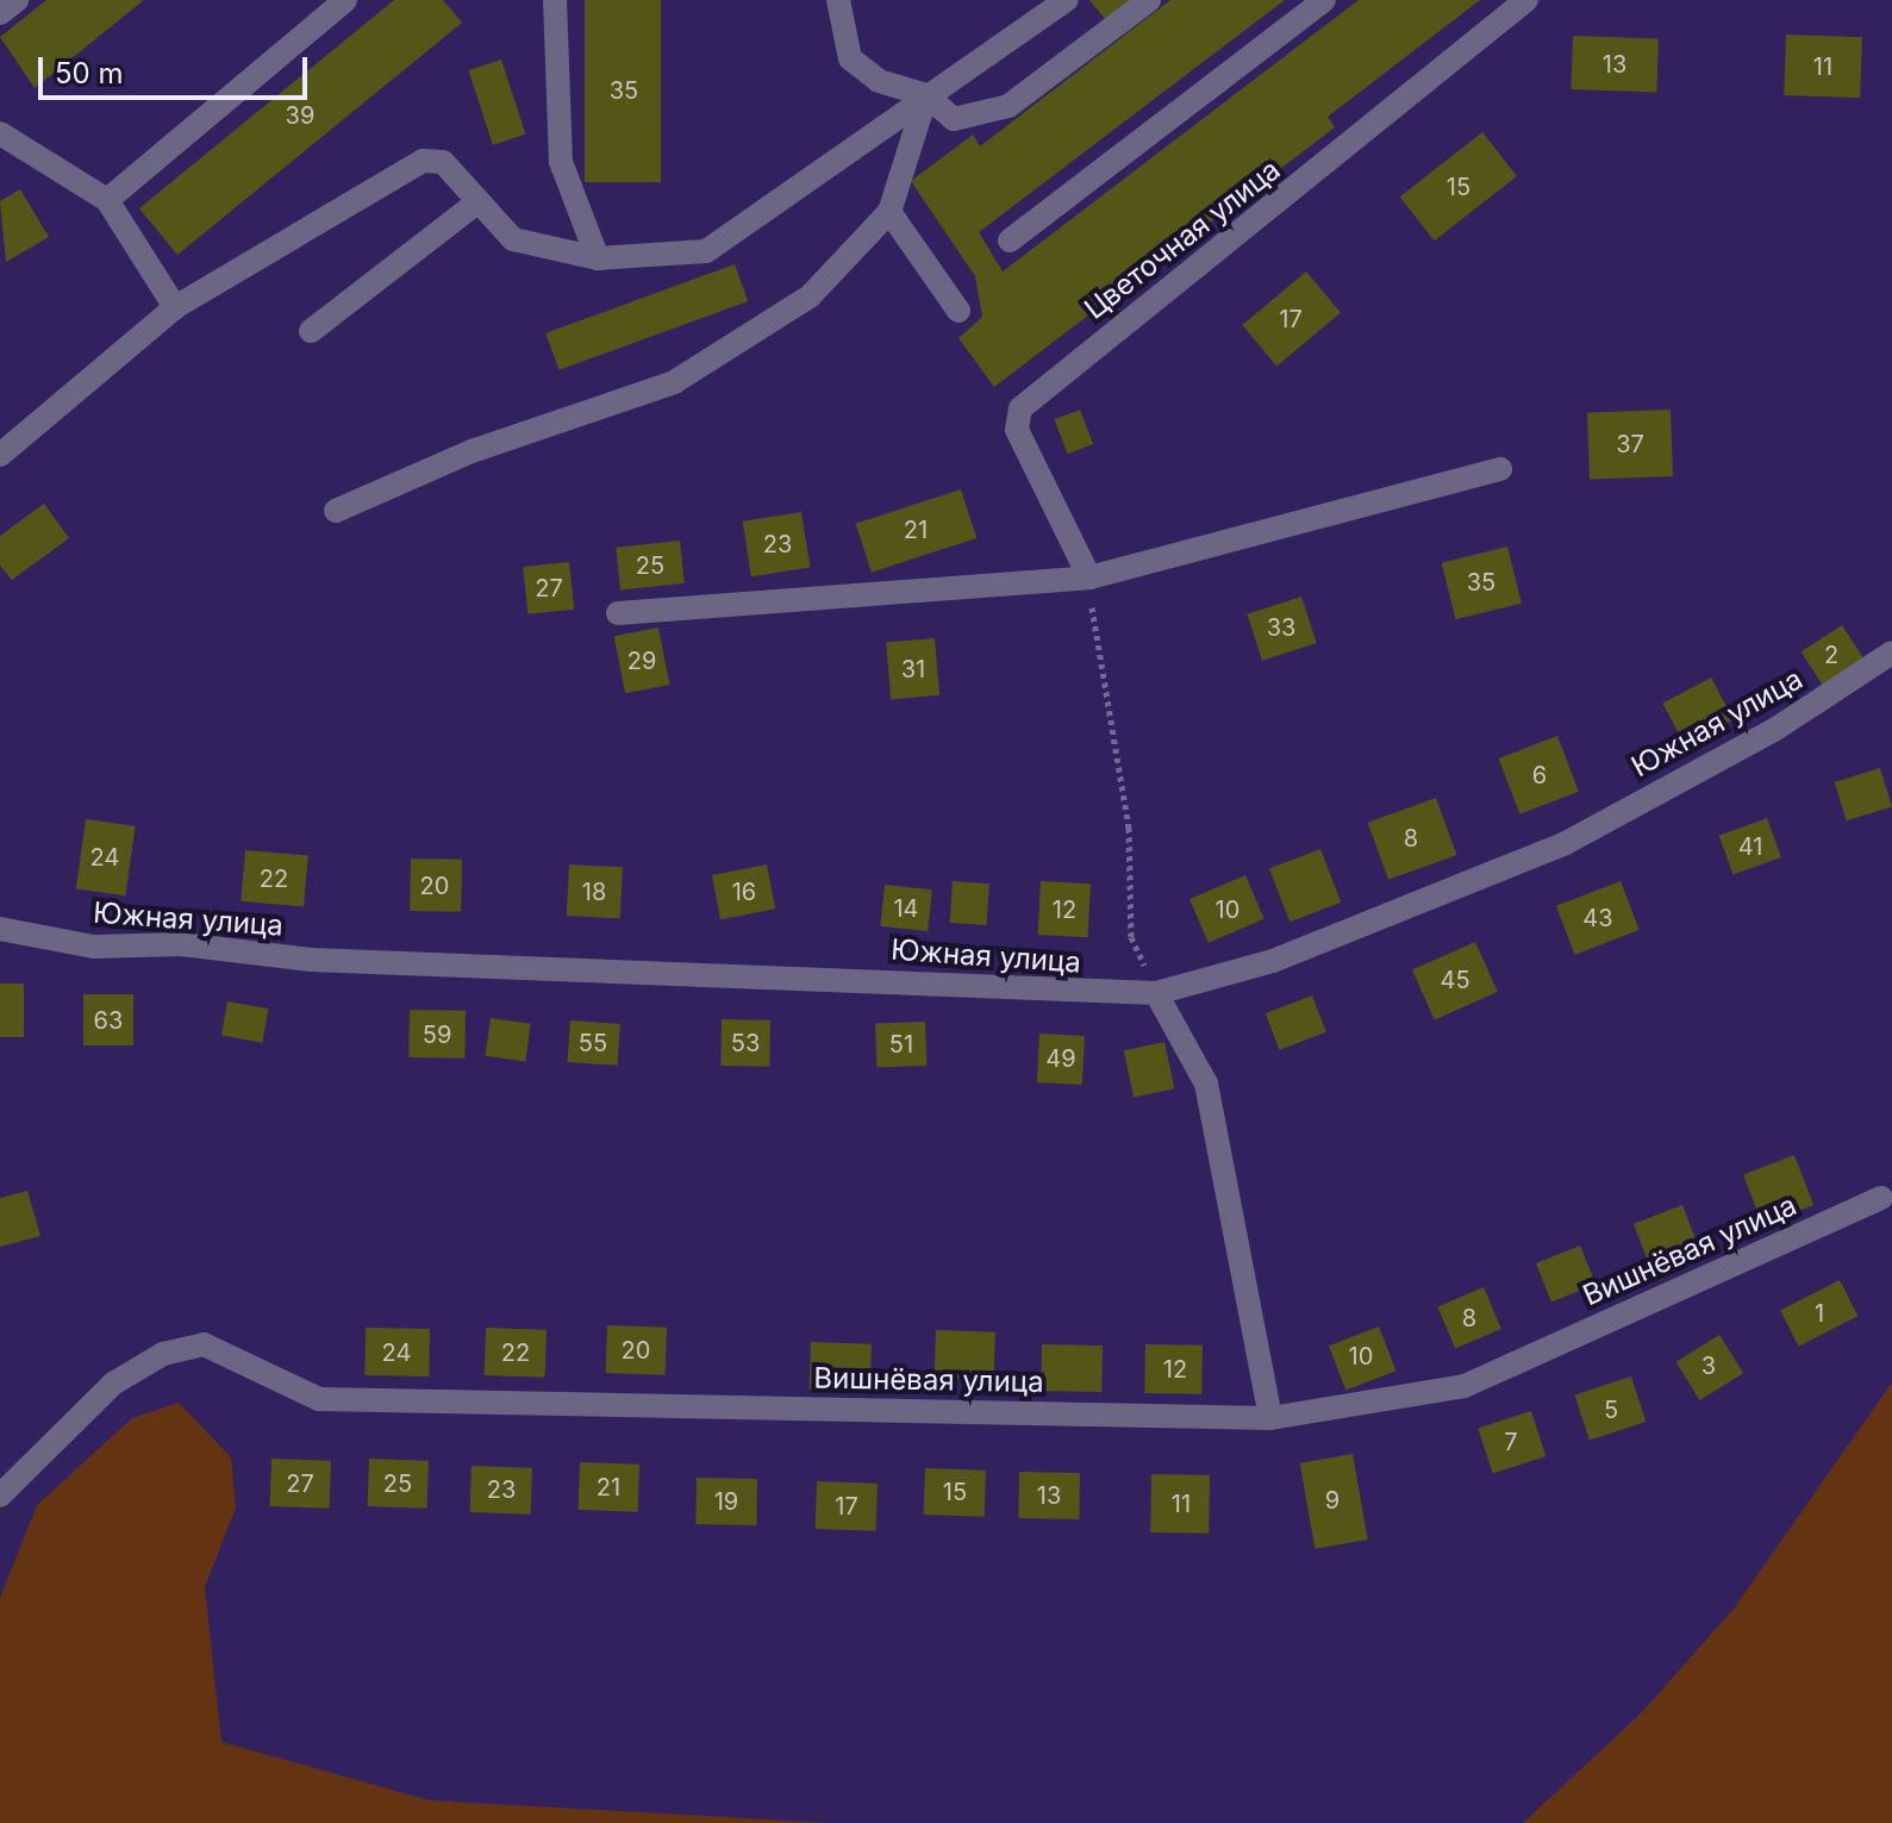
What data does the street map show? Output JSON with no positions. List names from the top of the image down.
{
  "streets": {
    "street": ["Цветочная улица", "Южная улица", "Вишнёвая улица"]
  },
  "house_numbers": [
    "13",
    "11",
    "35",
    "39",
    "15",
    "17",
    "37",
    "21",
    "23",
    "25",
    "35",
    "27",
    "33",
    "2",
    "29",
    "31",
    "6",
    "8",
    "41",
    "24",
    "22",
    "20",
    "18",
    "16",
    "14",
    "12",
    "10",
    "43",
    "45",
    "63",
    "59",
    "55",
    "53",
    "51",
    "49",
    "1",
    "8",
    "20",
    "24",
    "22",
    "10",
    "3",
    "12",
    "5",
    "7",
    "27",
    "25",
    "21",
    "23",
    "15",
    "13",
    "9",
    "19",
    "11",
    "17"
  ],
  "scale_bar": "50 m"
}
